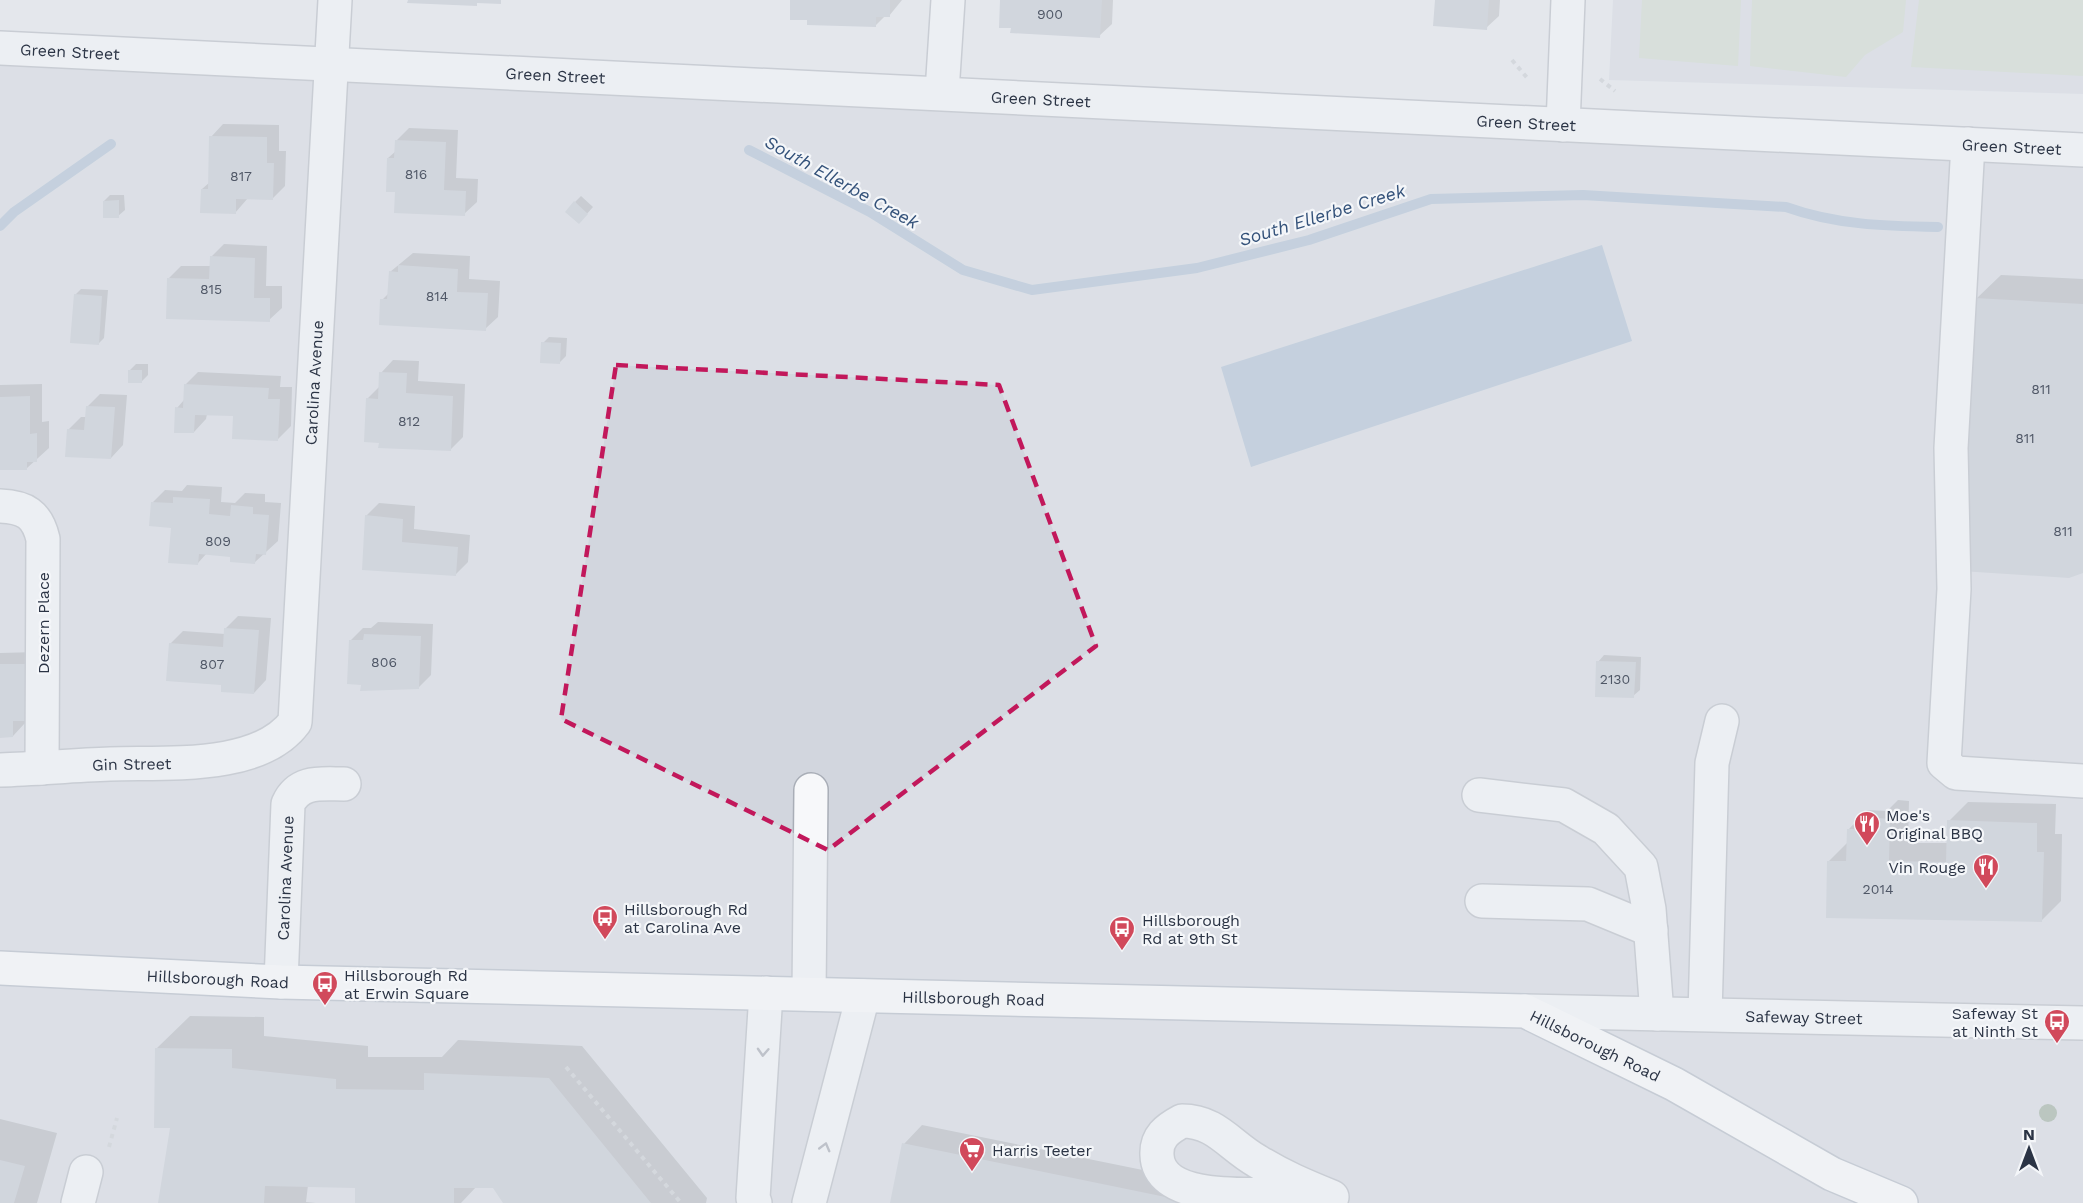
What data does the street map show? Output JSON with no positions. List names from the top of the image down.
{
  "streets": {
    "main road": ["Hillsborough Road"],
    "street": [
      "Green Street",
      "Carolina Avenue",
      "Dezern Place",
      "Gin Street",
      "Safeway Street"
    ]
  },
  "crossings": [
    ["Green Street", "Carolina Avenue"],
    ["Carolina Avenue", "Gin Street"],
    ["Carolina Avenue", "Hillsborough Road"],
    ["Dezern Place", "Gin Street"],
    ["Hillsborough Road", "Safeway Street"]
  ],
  "water": ["South Ellerbe Creek"],
  "places": {
    "restaurant": ["Moe's Original BBQ", "Vin Rouge"],
    "bus stop": [
      "Hillsborough Rd at Carolina Ave",
      "Hillsborough Rd at 9th St",
      "Hillsborough Rd at Erwin Square",
      "Safeway St at Ninth St"
    ],
    "supermarket": ["Harris Teeter"]
  },
  "house_numbers": [
    "900",
    "816",
    "817",
    "815",
    "814",
    "811",
    "812",
    "811",
    "811",
    "809",
    "806",
    "807",
    "2130",
    "2014"
  ],
  "north": "top"
}
